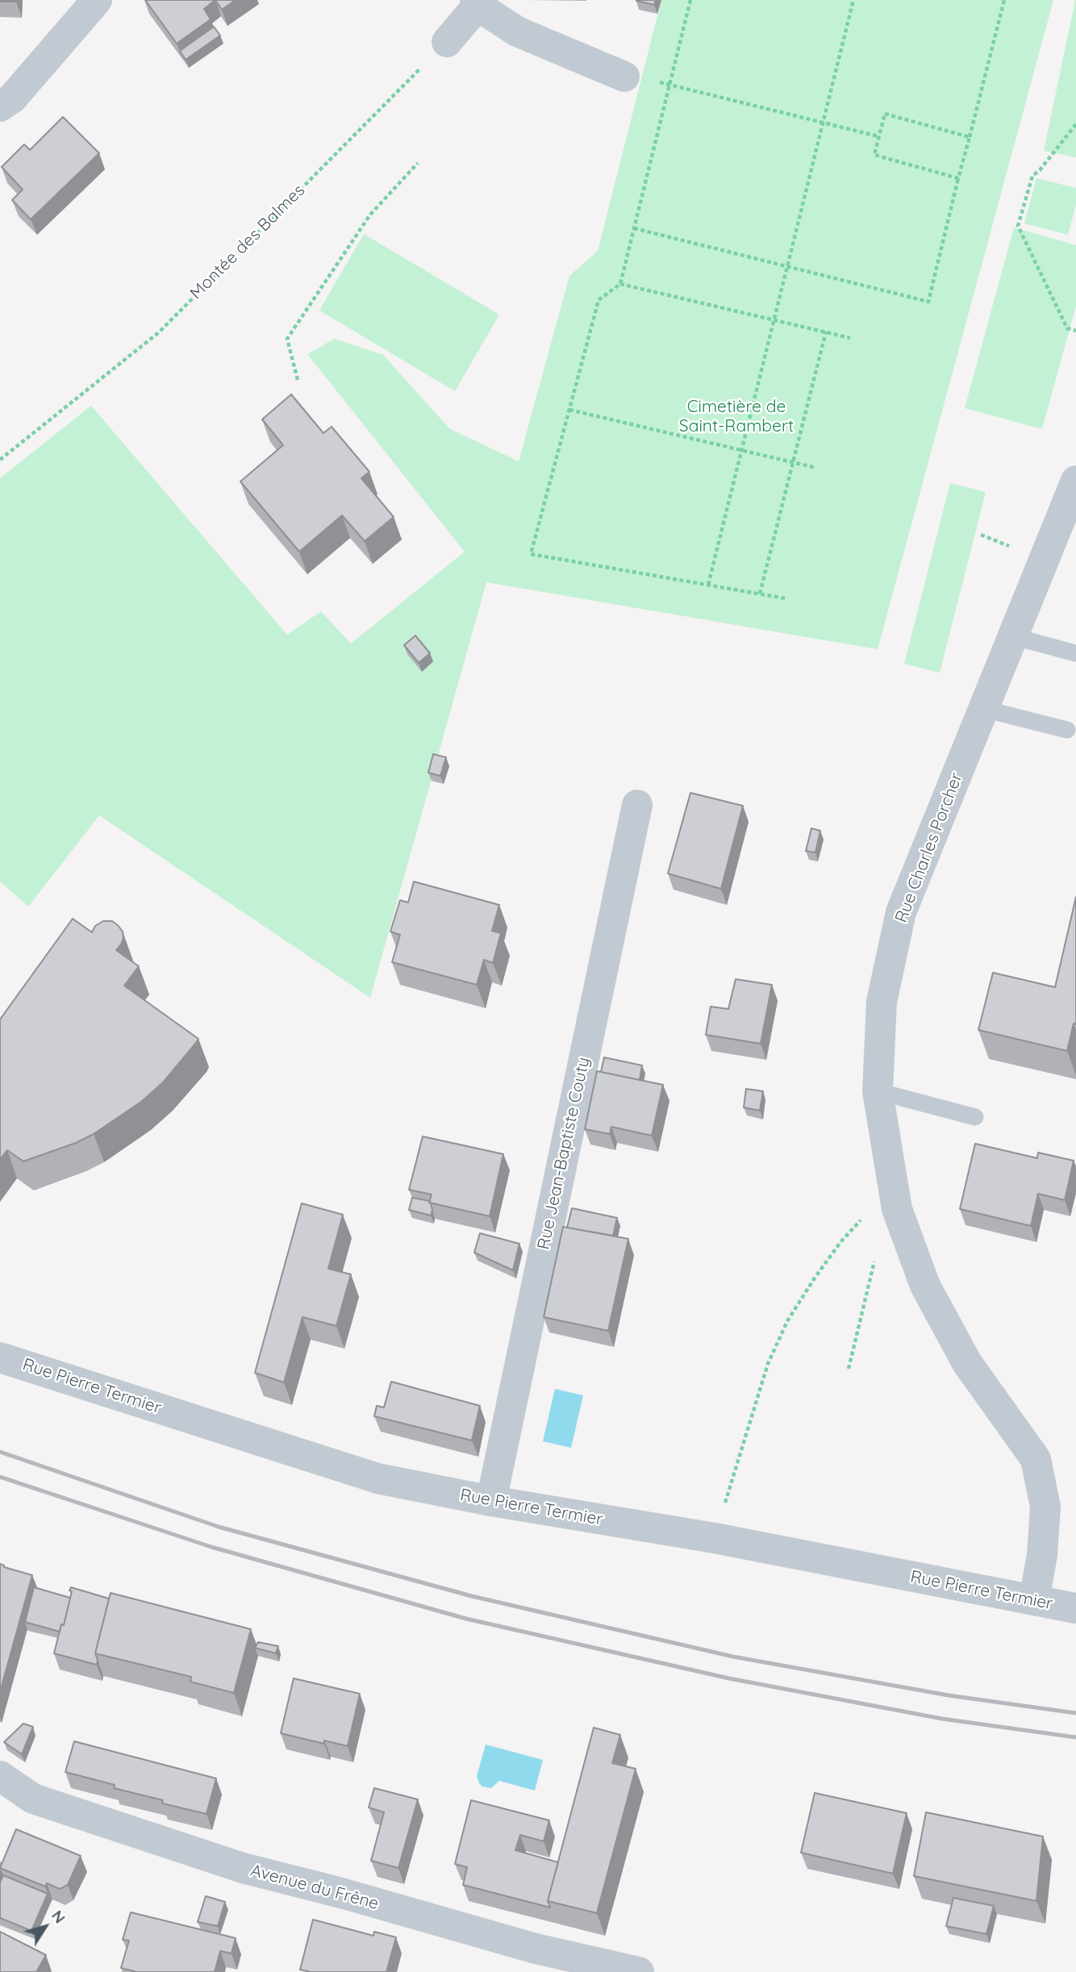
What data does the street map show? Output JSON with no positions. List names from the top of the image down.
{
  "streets": {
    "street": [
      "Rue Charles Porcher",
      "Rue Jean-Baptiste Couty",
      "Rue Pierre Termier",
      "Avenue du Frêne"
    ],
    "path": ["Montée des Balmes"]
  },
  "crossings": [
    ["Rue Charles Porcher", "Rue Pierre Termier"],
    ["Rue Jean-Baptiste Couty", "Rue Pierre Termier"]
  ],
  "parks": ["Cimetière de Saint-Rambert"],
  "north": "top right"
}
